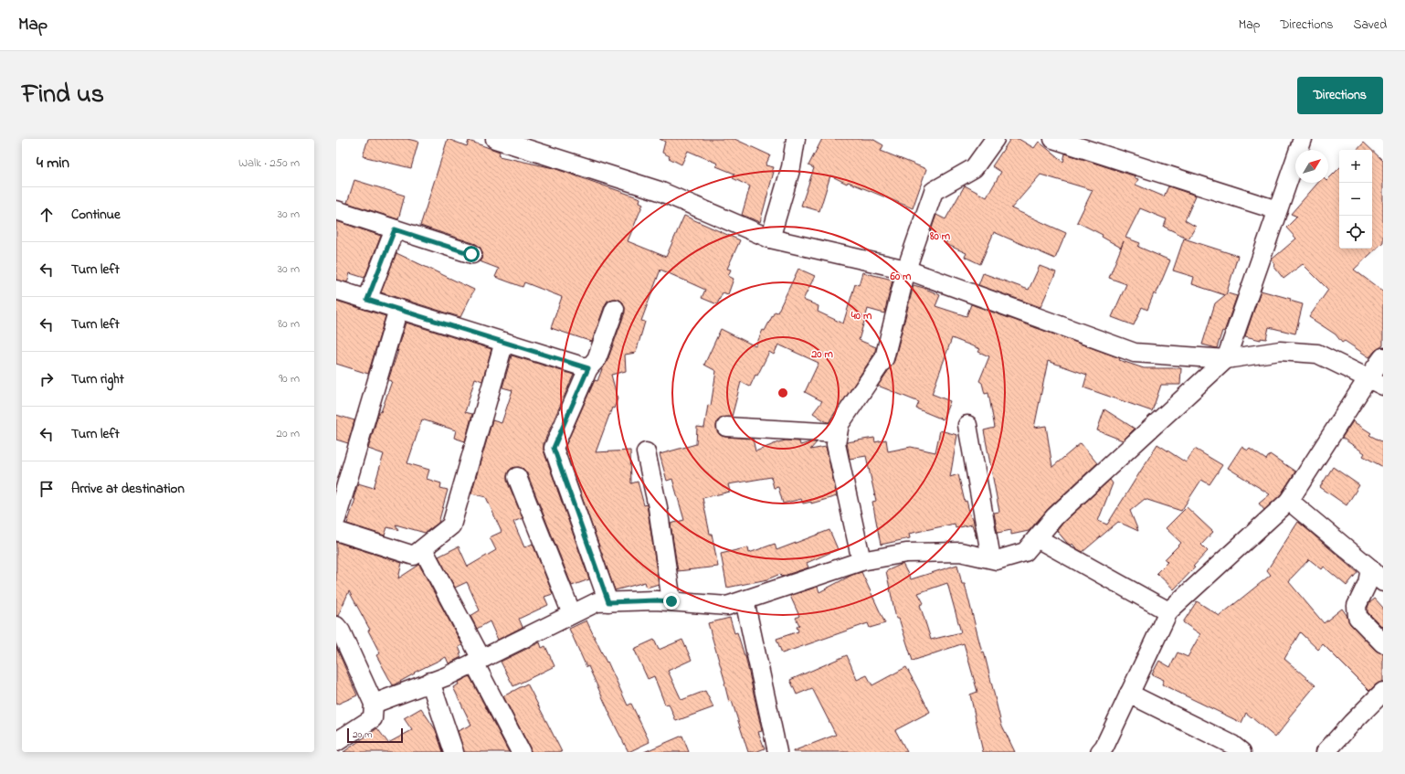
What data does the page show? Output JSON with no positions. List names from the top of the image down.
{
  "scale_bar": "20 m",
  "north": "top right",
  "page": {
    "header": "Map",
    "nav": ["Map", "Directions", "Saved"],
    "title": "Find us",
    "buttons": "Directions",
    "heading": ["4 min", "Walk · 250 m"],
    "map_buttons": ["+", "−"],
    "list": [
      ["Continue", "30 m"],
      ["Turn left", "30 m"],
      ["Turn left", "80 m"],
      ["Turn right", "90 m"],
      ["Turn left", "20 m"],
      "Arrive at destination"
    ],
    "scale": "20 m"
  },
  "rings": [
    "80 m",
    "60 m",
    "40 m",
    "20 m"
  ]
}
